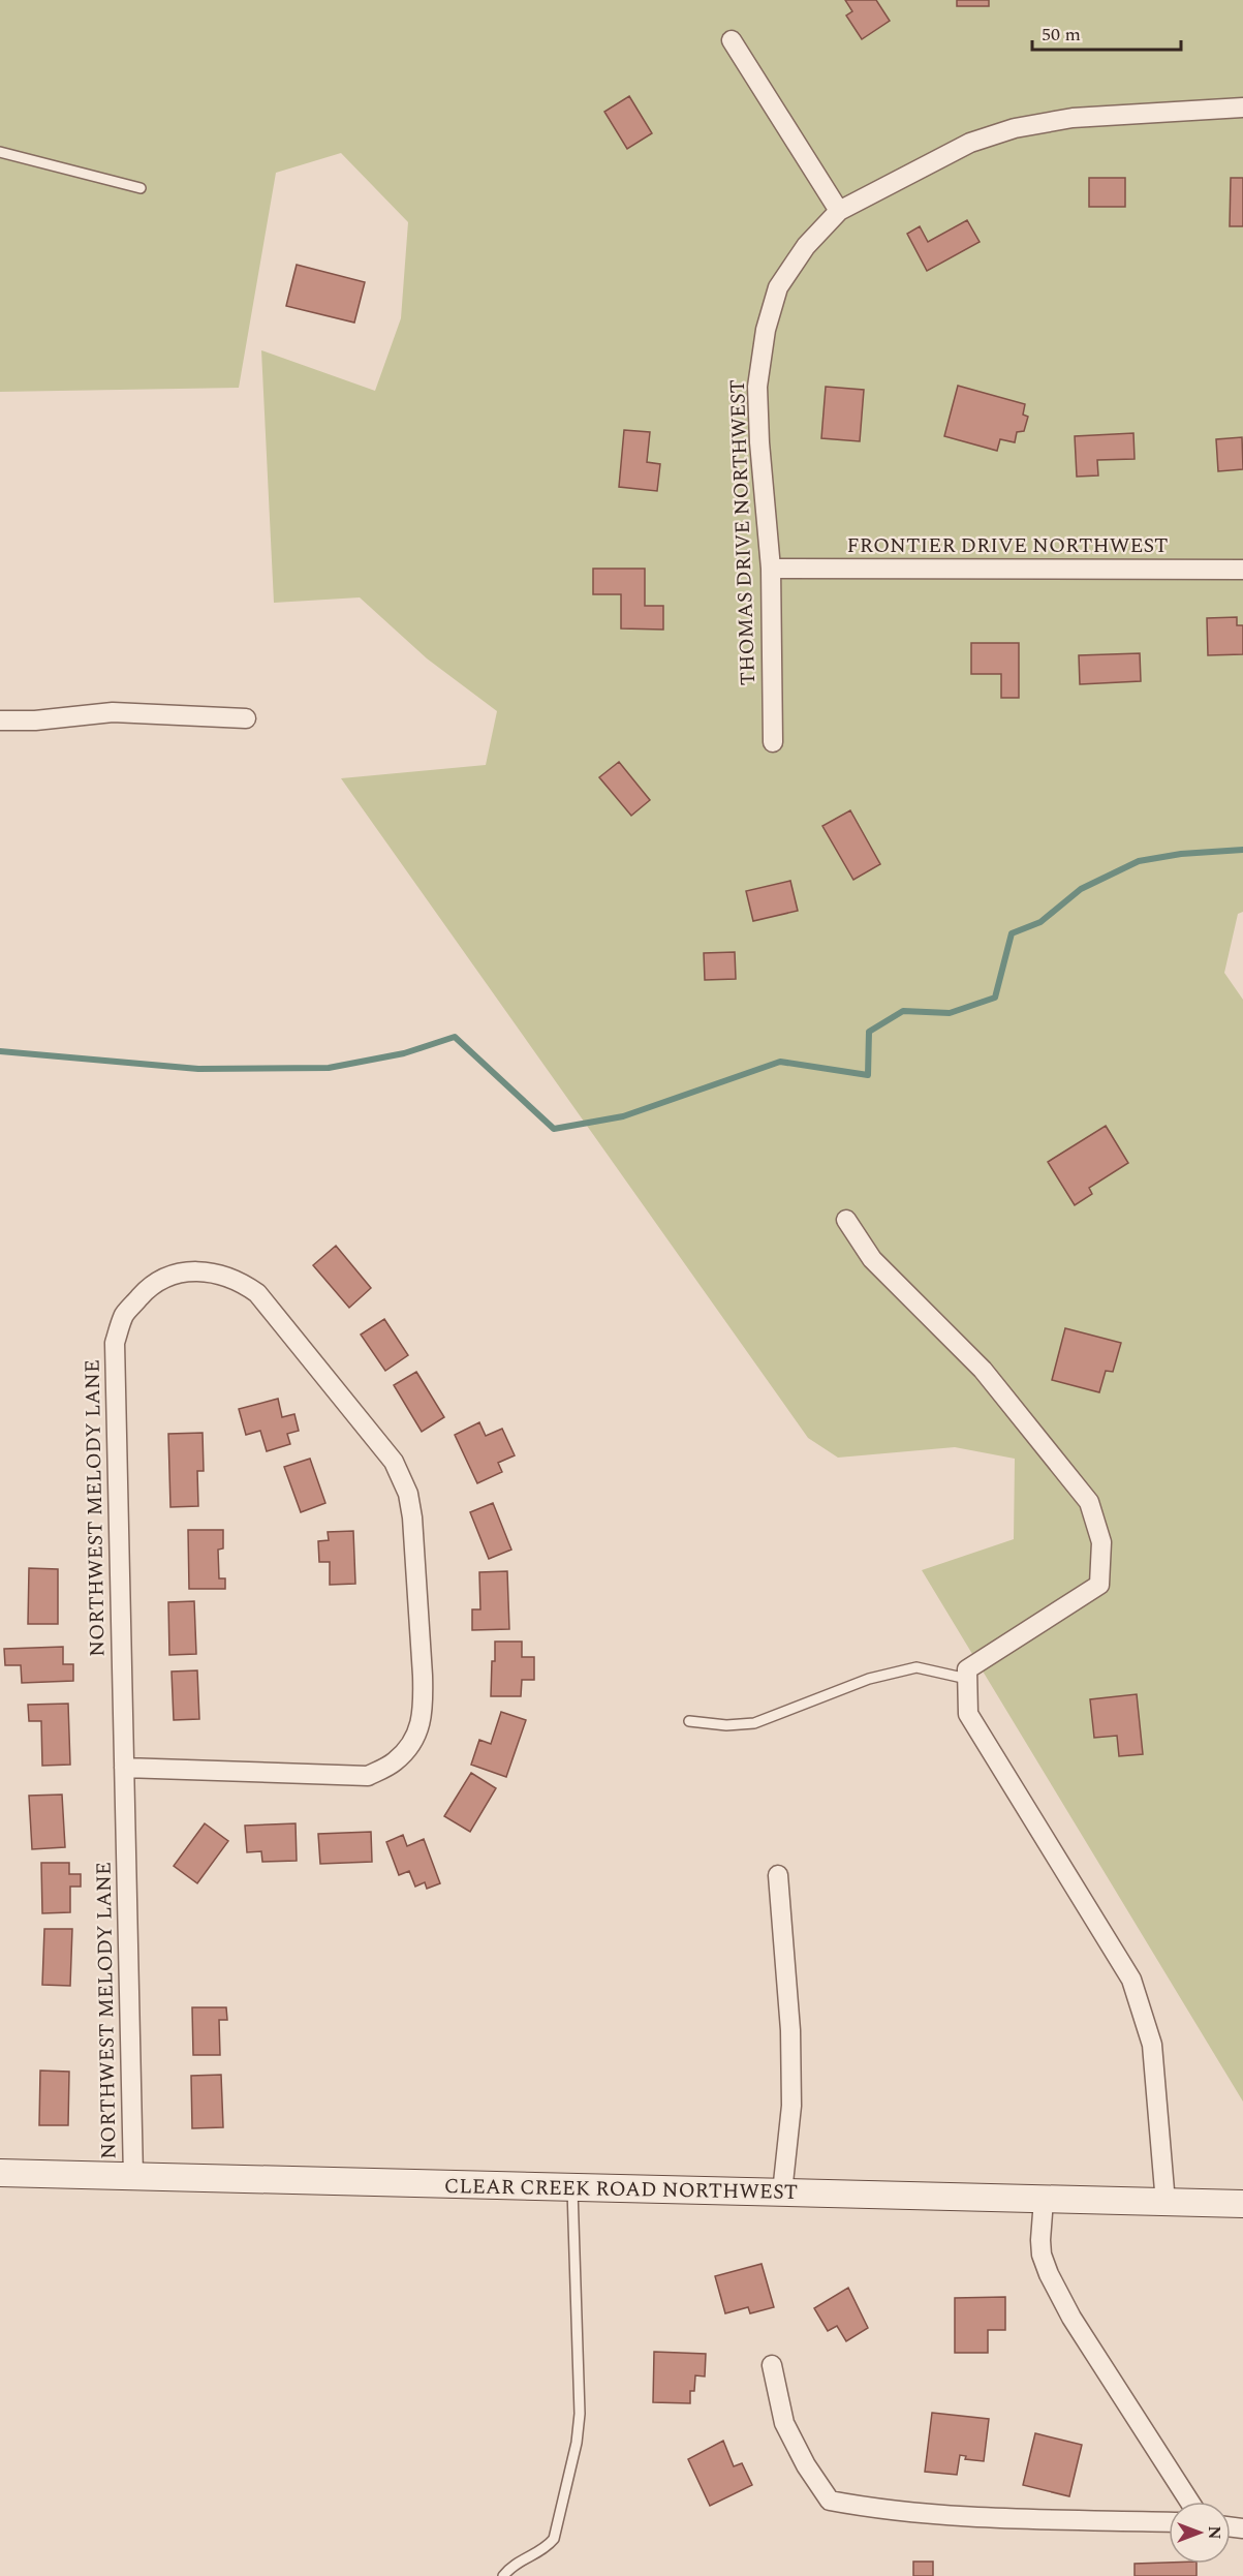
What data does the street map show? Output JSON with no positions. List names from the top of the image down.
{
  "streets": {
    "main road": ["CLEAR CREEK ROAD NORTHWEST"],
    "street": ["THOMAS DRIVE NORTHWEST", "FRONTIER DRIVE NORTHWEST", "NORTHWEST MELODY LANE"]
  },
  "crossings": [
    ["THOMAS DRIVE NORTHWEST", "FRONTIER DRIVE NORTHWEST"],
    ["NORTHWEST MELODY LANE", "CLEAR CREEK ROAD NORTHWEST"]
  ],
  "scale_bar": "50 m",
  "north": "right"
}
